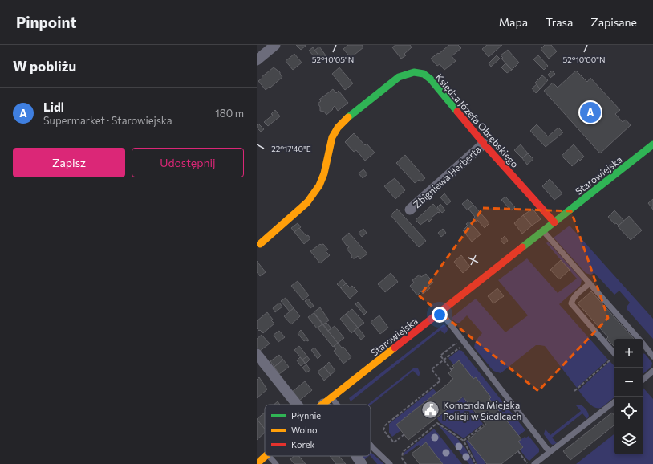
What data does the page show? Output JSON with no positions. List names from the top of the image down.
{
  "streets": {
    "main road": ["Księdza Józefa Obrębskiego", "Starowiejska"],
    "street": ["Zbigniewa Herberta"]
  },
  "crossings": [
    ["Księdza Józefa Obrębskiego", "Starowiejska"],
    ["Księdza Józefa Obrębskiego", "Zbigniewa Herberta"]
  ],
  "places": {
    "public building": ["Komenda Miejska Policji w Siedlcach"]
  },
  "legend": ["Płynnie", "Wolno", "Korek"],
  "page": {
    "header": "Pinpoint",
    "nav": ["Mapa", "Trasa", "Zapisane"],
    "heading": "W pobliżu",
    "list": [
      {
        "mark": "A",
        "name": "Lidl",
        "note": "Supermarket · Starowiejska",
        "value": "180 m"
      }
    ],
    "pins": "A",
    "buttons": ["Zapisz", "Udostępnij"],
    "map_buttons": ["+", "−"]
  },
  "coordinates": ["52°10'05\"N", "52°10'00\"N", "22°17'40\"E"]
}
